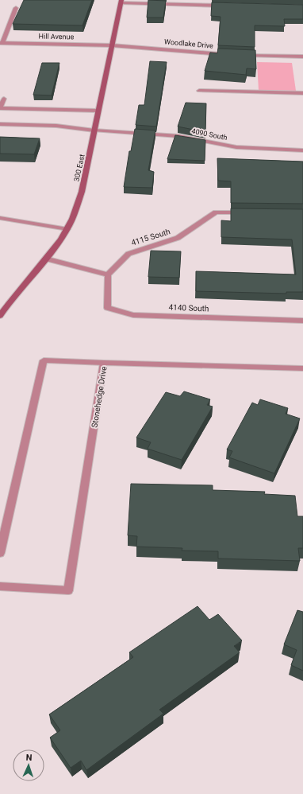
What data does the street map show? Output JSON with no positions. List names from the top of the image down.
{
  "streets": {
    "street": [
      "Hill Avenue",
      "Woodlake Drive",
      "4090 South",
      "300 East",
      "4115 South",
      "4140 South",
      "Stonehedge Drive"
    ]
  },
  "crossings": [
    ["Hill Avenue", "Woodlake Drive"],
    ["Hill Avenue", "300 East"],
    ["Woodlake Drive", "300 East"],
    ["4090 South", "300 East"],
    ["4115 South", "4140 South"]
  ],
  "north": "top"
}
